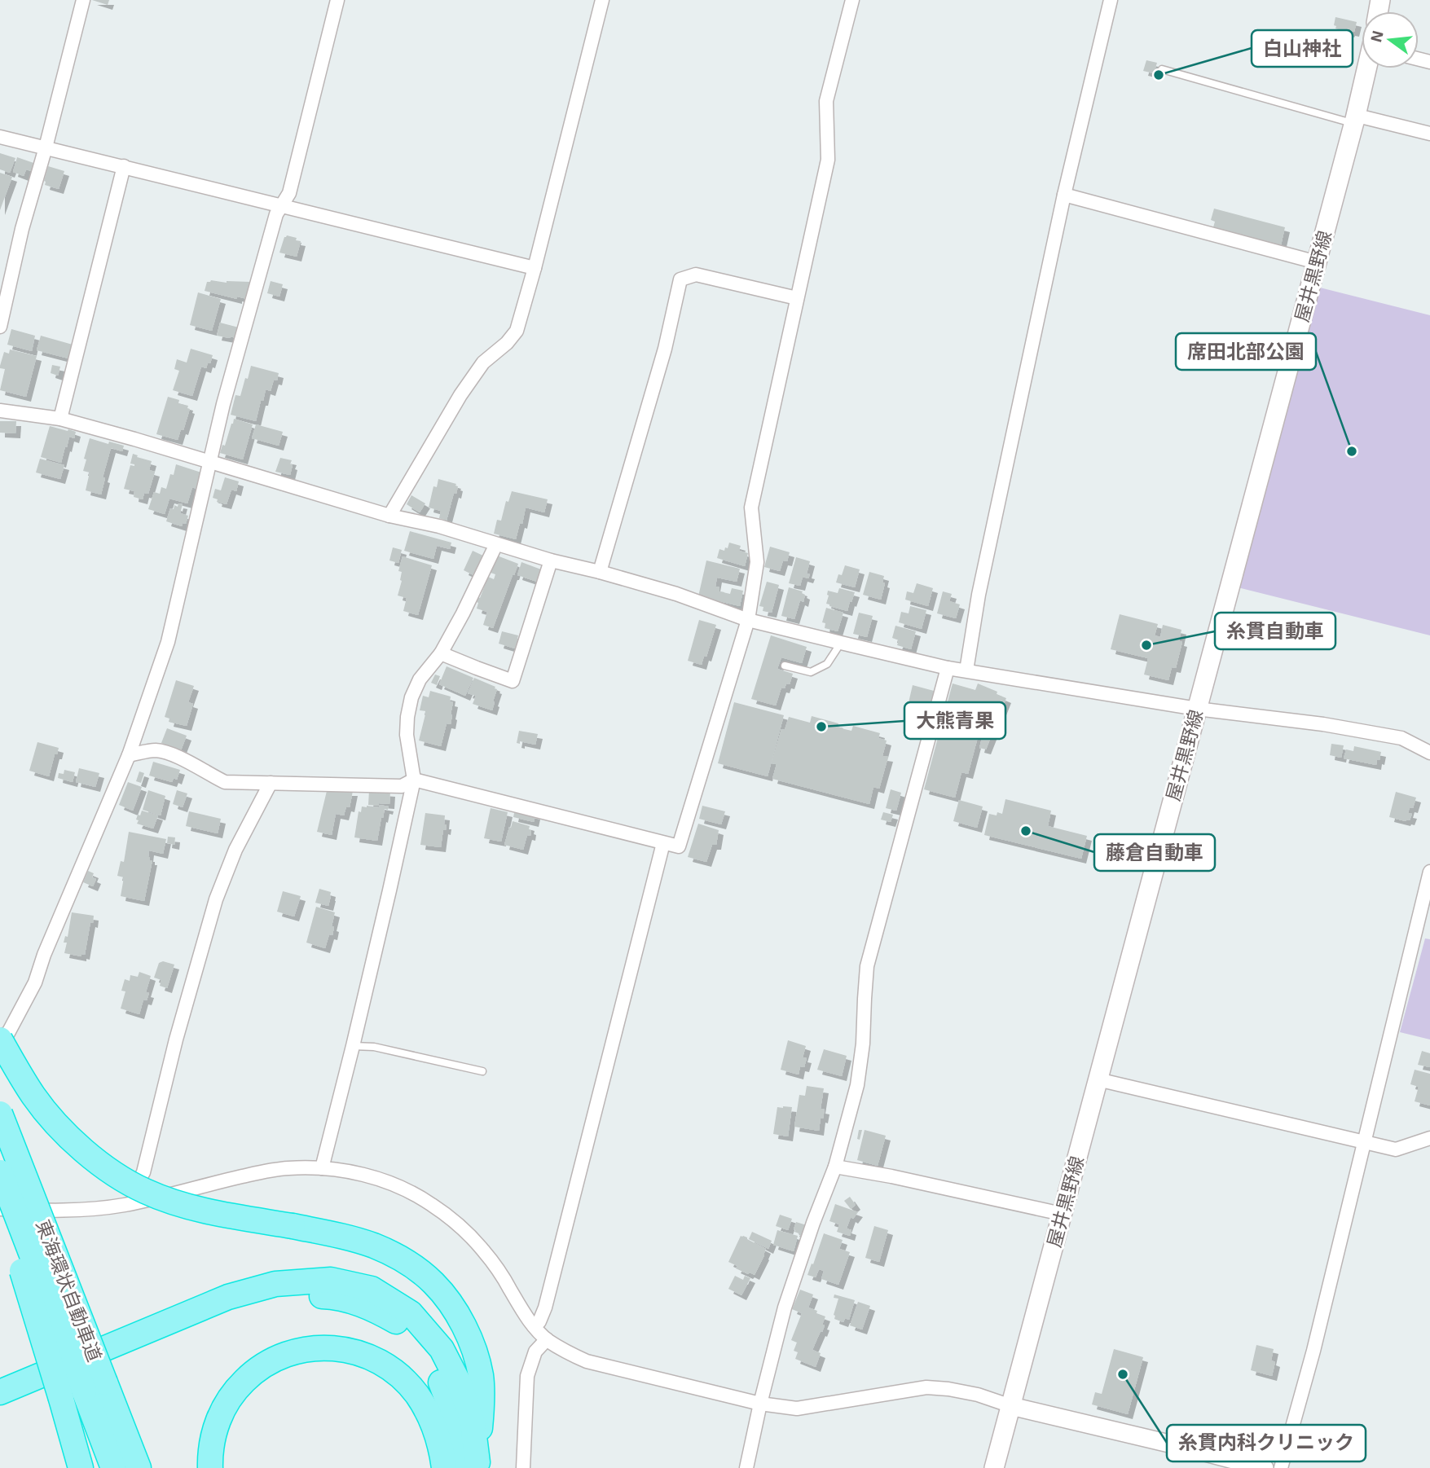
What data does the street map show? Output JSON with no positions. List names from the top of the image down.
{
  "streets": {
    "highway": ["東海環状自動車道"],
    "main road": ["屋井黒野線"]
  },
  "places": [
    "白山神社",
    "席田北部公園",
    "糸貫自動車",
    "大熊青果",
    "藤倉自動車",
    "糸貫内科クリニック"
  ],
  "north": "left"
}
